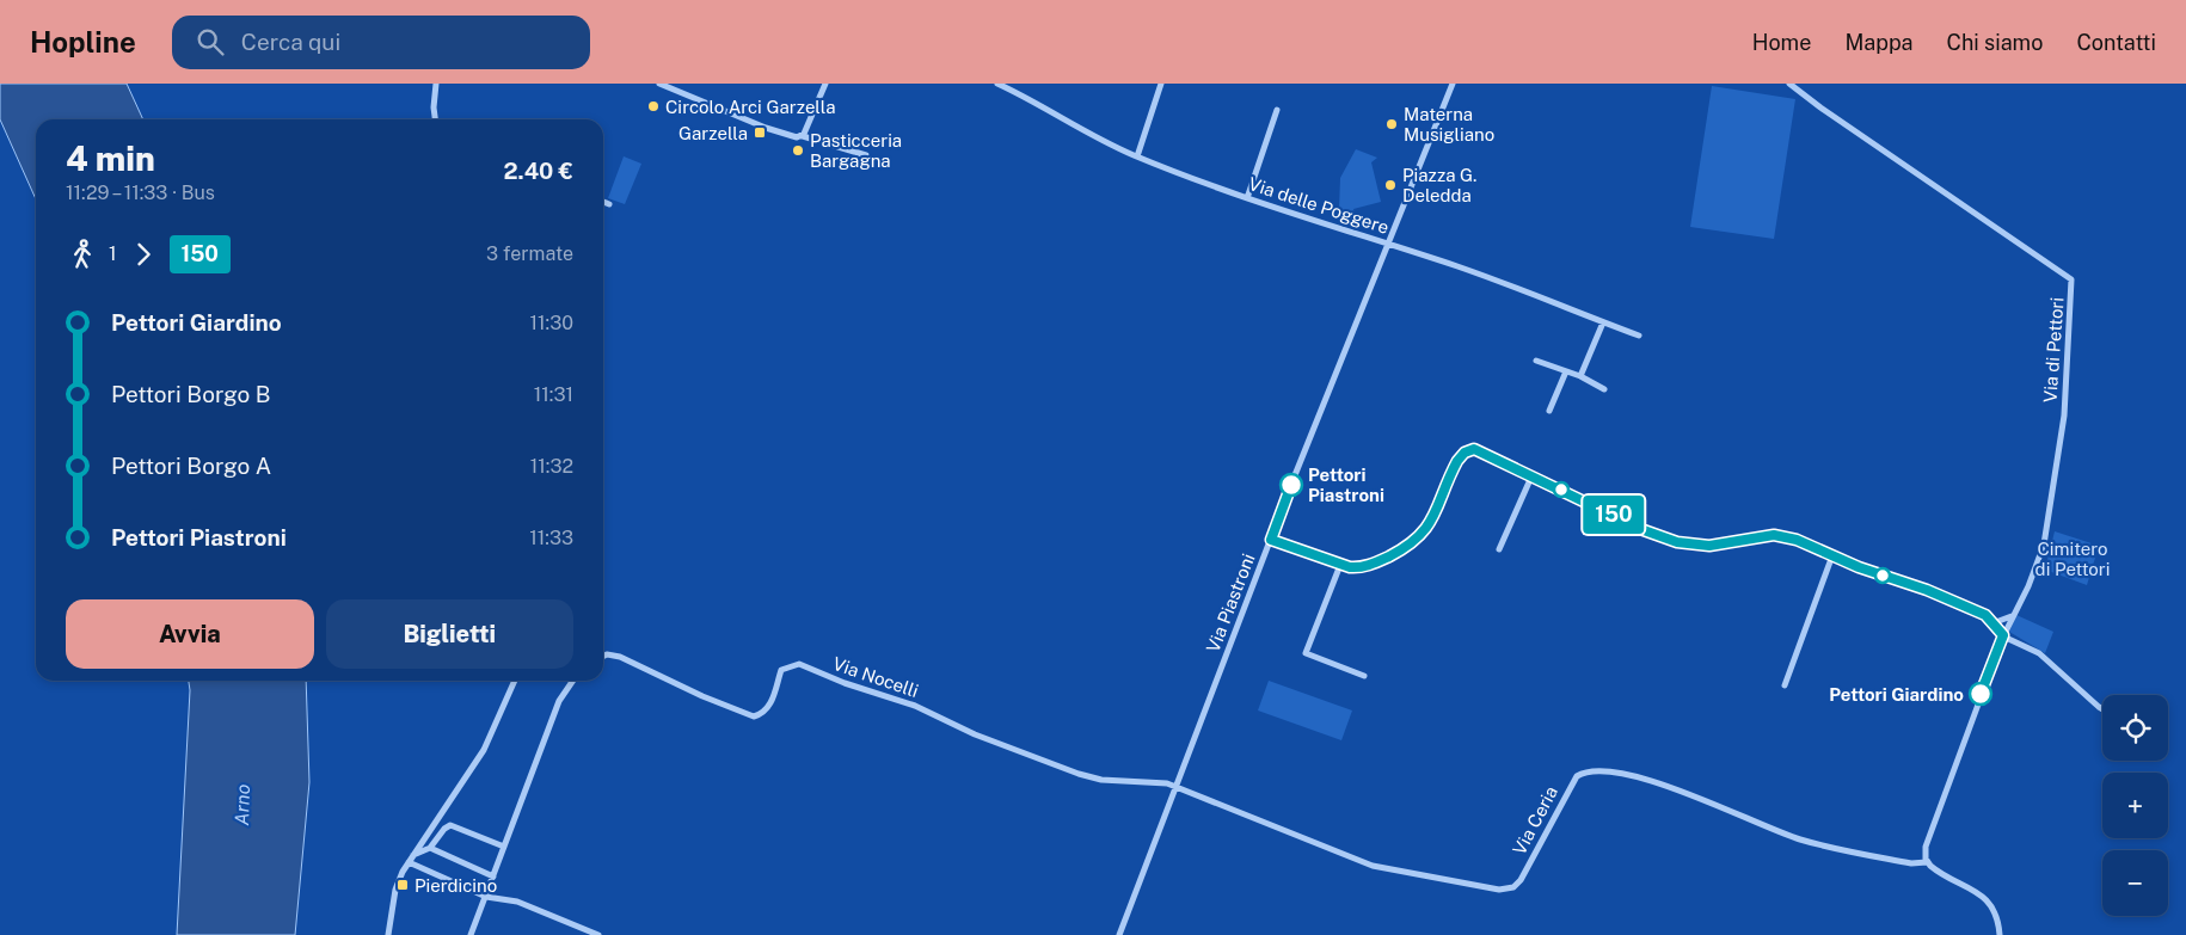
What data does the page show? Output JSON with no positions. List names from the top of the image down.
{
  "streets": {
    "street": [
      "Via delle Poggere",
      "Via di Pettori",
      "Via Piastroni",
      "Via Nocelli",
      "Via Ceria"
    ]
  },
  "crossings": [
    ["Via delle Poggere", "Via Piastroni"],
    ["Via di Pettori", "Via Ceria"],
    ["Via Piastroni", "Via Nocelli"],
    ["Via Piastroni", "Via Ceria"],
    ["Via Nocelli", "Via Ceria"]
  ],
  "water": ["Arno"],
  "parks": ["Cimitero di Pettori"],
  "places": {
    "other": [
      "Circolo Arci Garzella",
      "Materna Musigliano",
      "Pasticceria Bargagna",
      "Piazza G. Deledda",
      "Pettori Piastroni",
      "Pettori Giardino"
    ],
    "transit": ["Garzella", "Pierdicino"]
  },
  "lines": ["bus line 150"],
  "page": {
    "header": "Hopline",
    "search": "Cerca qui",
    "nav": [
      "Home",
      "Mappa",
      "Chi siamo",
      "Contatti"
    ],
    "on_map": "150",
    "heading": ["4 min", "11:29 – 11:33 · Bus", "2.40 €"],
    "legs": ["1", "150", "3 fermate"],
    "list": [
      {
        "name": "Pettori Giardino",
        "value": "11:30"
      },
      {
        "name": "Pettori Borgo B",
        "value": "11:31"
      },
      {
        "name": "Pettori Borgo A",
        "value": "11:32"
      },
      {
        "name": "Pettori Piastroni",
        "value": "11:33"
      }
    ],
    "buttons": ["Avvia", "Biglietti"],
    "map_buttons": ["+", "−"]
  }
}
